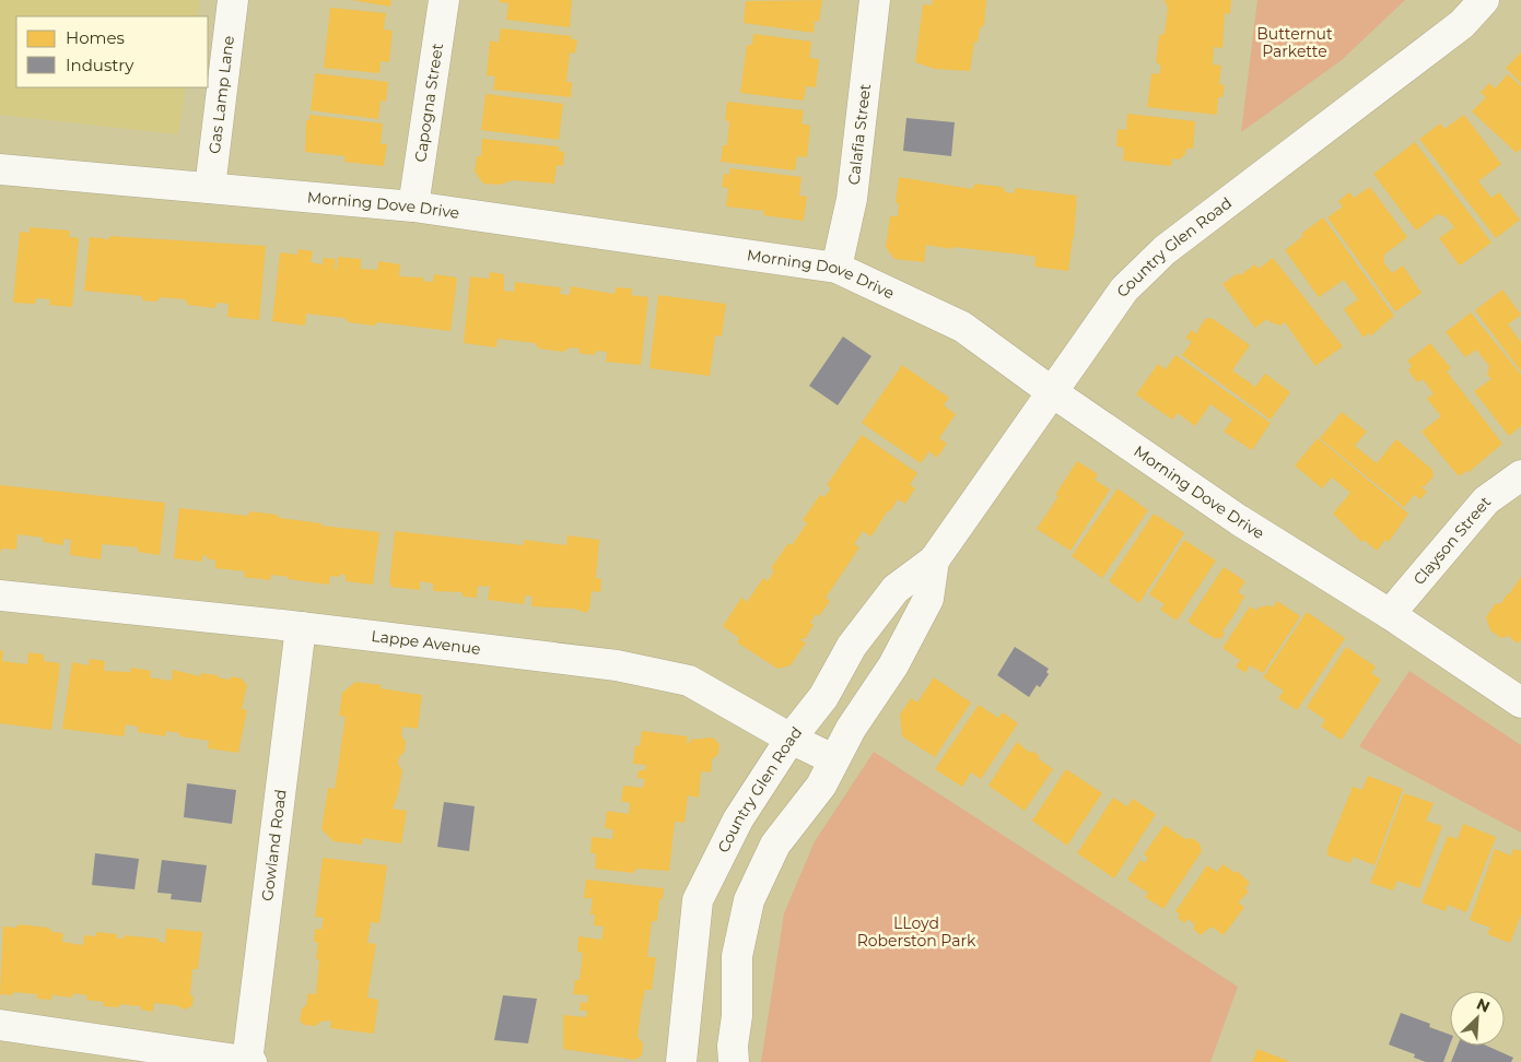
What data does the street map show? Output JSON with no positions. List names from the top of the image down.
{
  "streets": {
    "street": [
      "Gas Lamp Lane",
      "Capogna Street",
      "Calafia Street",
      "Morning Dove Drive",
      "Country Glen Road",
      "Clayson Street",
      "Lappe Avenue",
      "Gowland Road"
    ]
  },
  "crossings": [
    ["Gas Lamp Lane", "Morning Dove Drive"],
    ["Capogna Street", "Morning Dove Drive"],
    ["Calafia Street", "Morning Dove Drive"],
    ["Morning Dove Drive", "Country Glen Road"],
    ["Morning Dove Drive", "Clayson Street"],
    ["Country Glen Road", "Lappe Avenue"],
    ["Lappe Avenue", "Gowland Road"]
  ],
  "parks": ["Butternut Parkette", "LLoyd Roberston Park"],
  "legend": ["Homes", "Industry"],
  "north": "top right"
}
